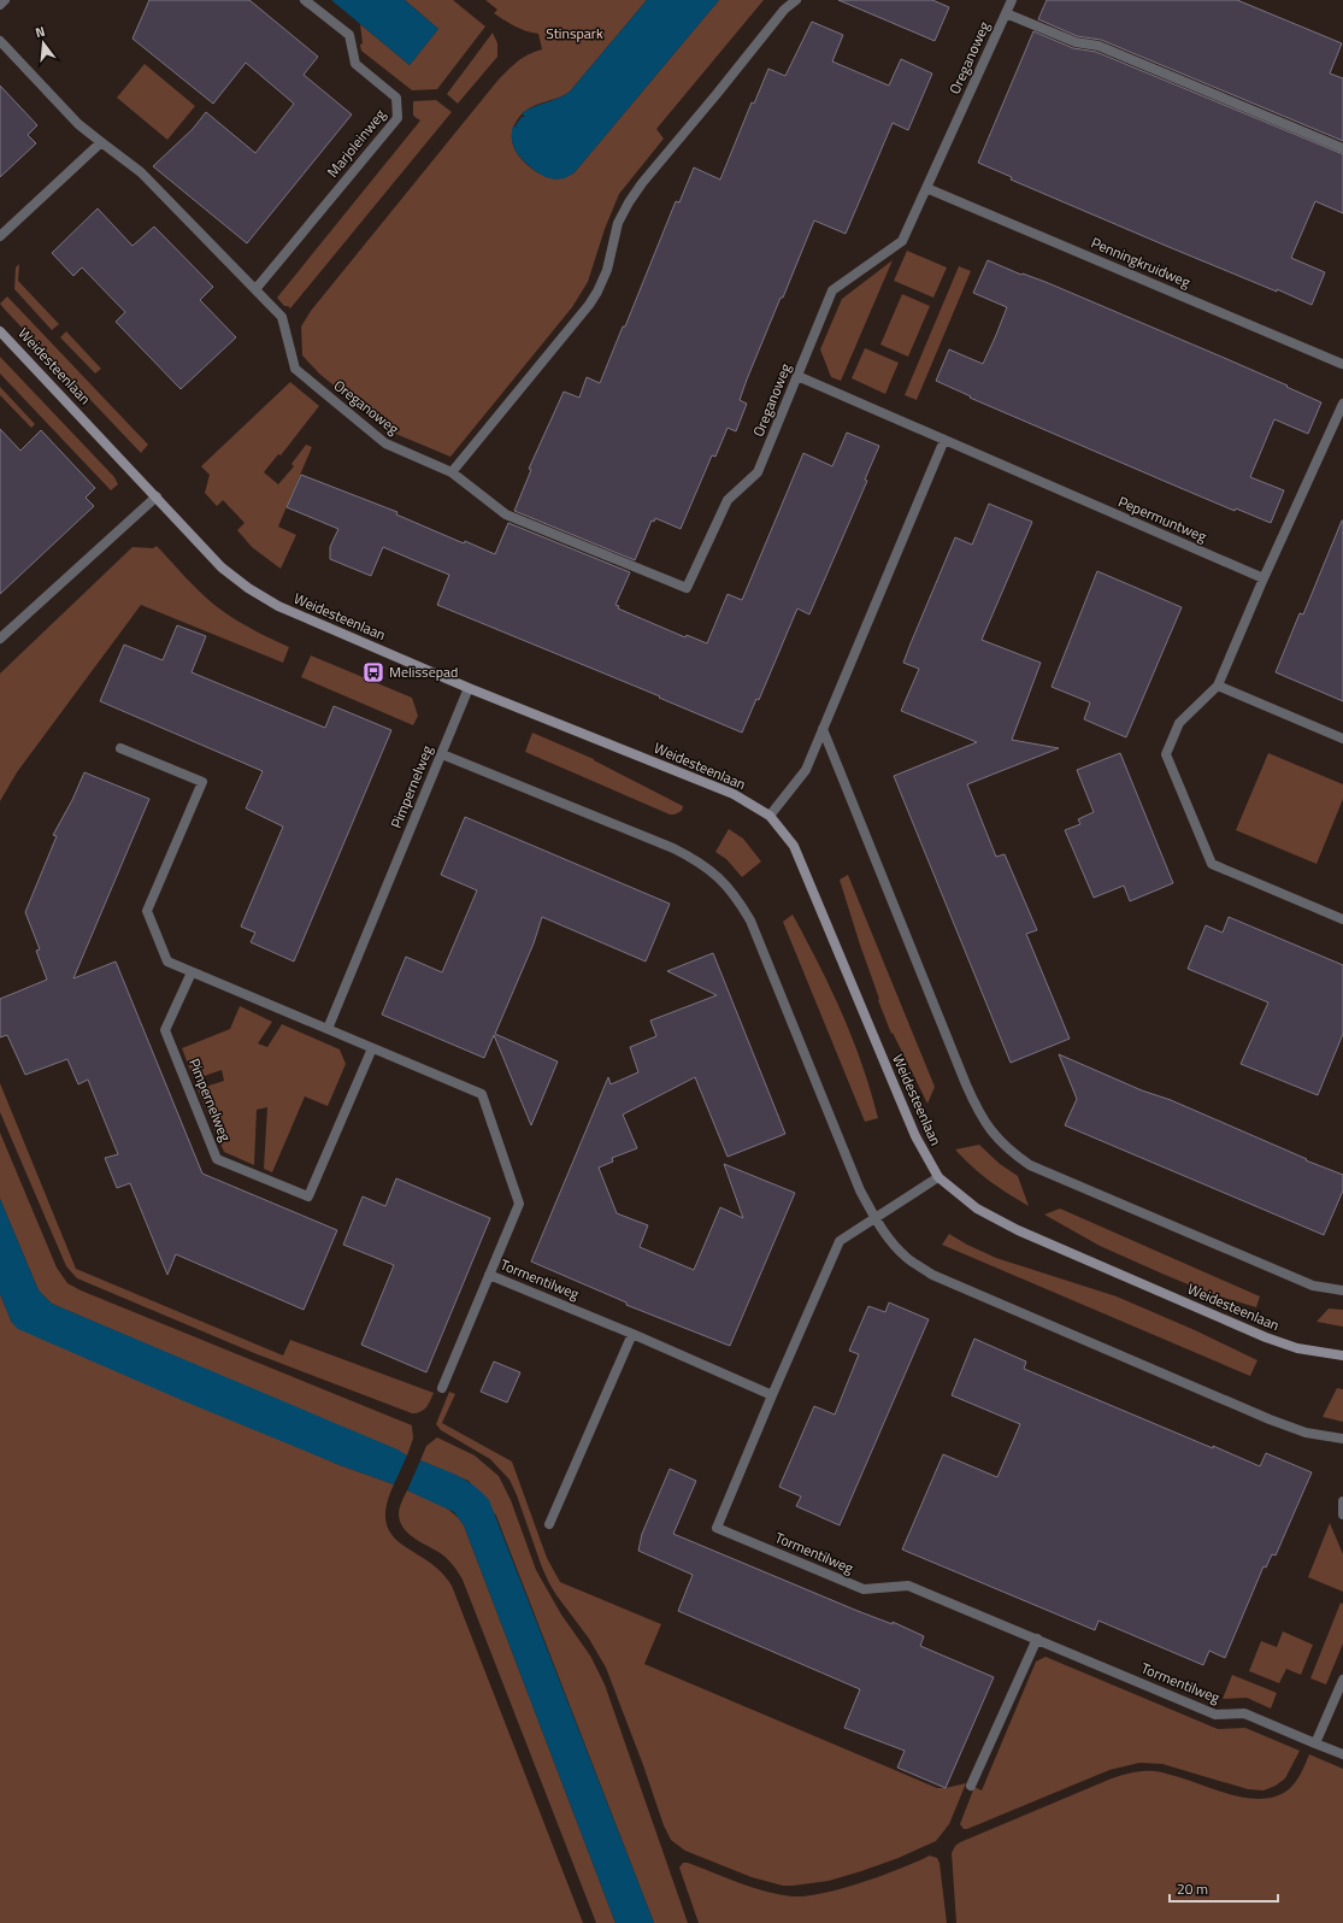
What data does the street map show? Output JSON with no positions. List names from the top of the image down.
{
  "streets": {
    "street": [
      "Oreganoweg",
      "Marjoleinweg",
      "Penningkruidweg",
      "Weidesteenlaan",
      "Pepermuntweg",
      "Pimpernelweg",
      "Tormentilweg"
    ]
  },
  "crossings": [
    ["Oreganoweg", "Marjoleinweg"],
    ["Oreganoweg", "Penningkruidweg"],
    ["Oreganoweg", "Pepermuntweg"],
    ["Weidesteenlaan", "Pimpernelweg"],
    ["Weidesteenlaan", "Tormentilweg"]
  ],
  "parks": ["Stinspark"],
  "places": {
    "bus stop": ["Melissepad"]
  },
  "scale_bar": "20 m",
  "north": "top"
}
